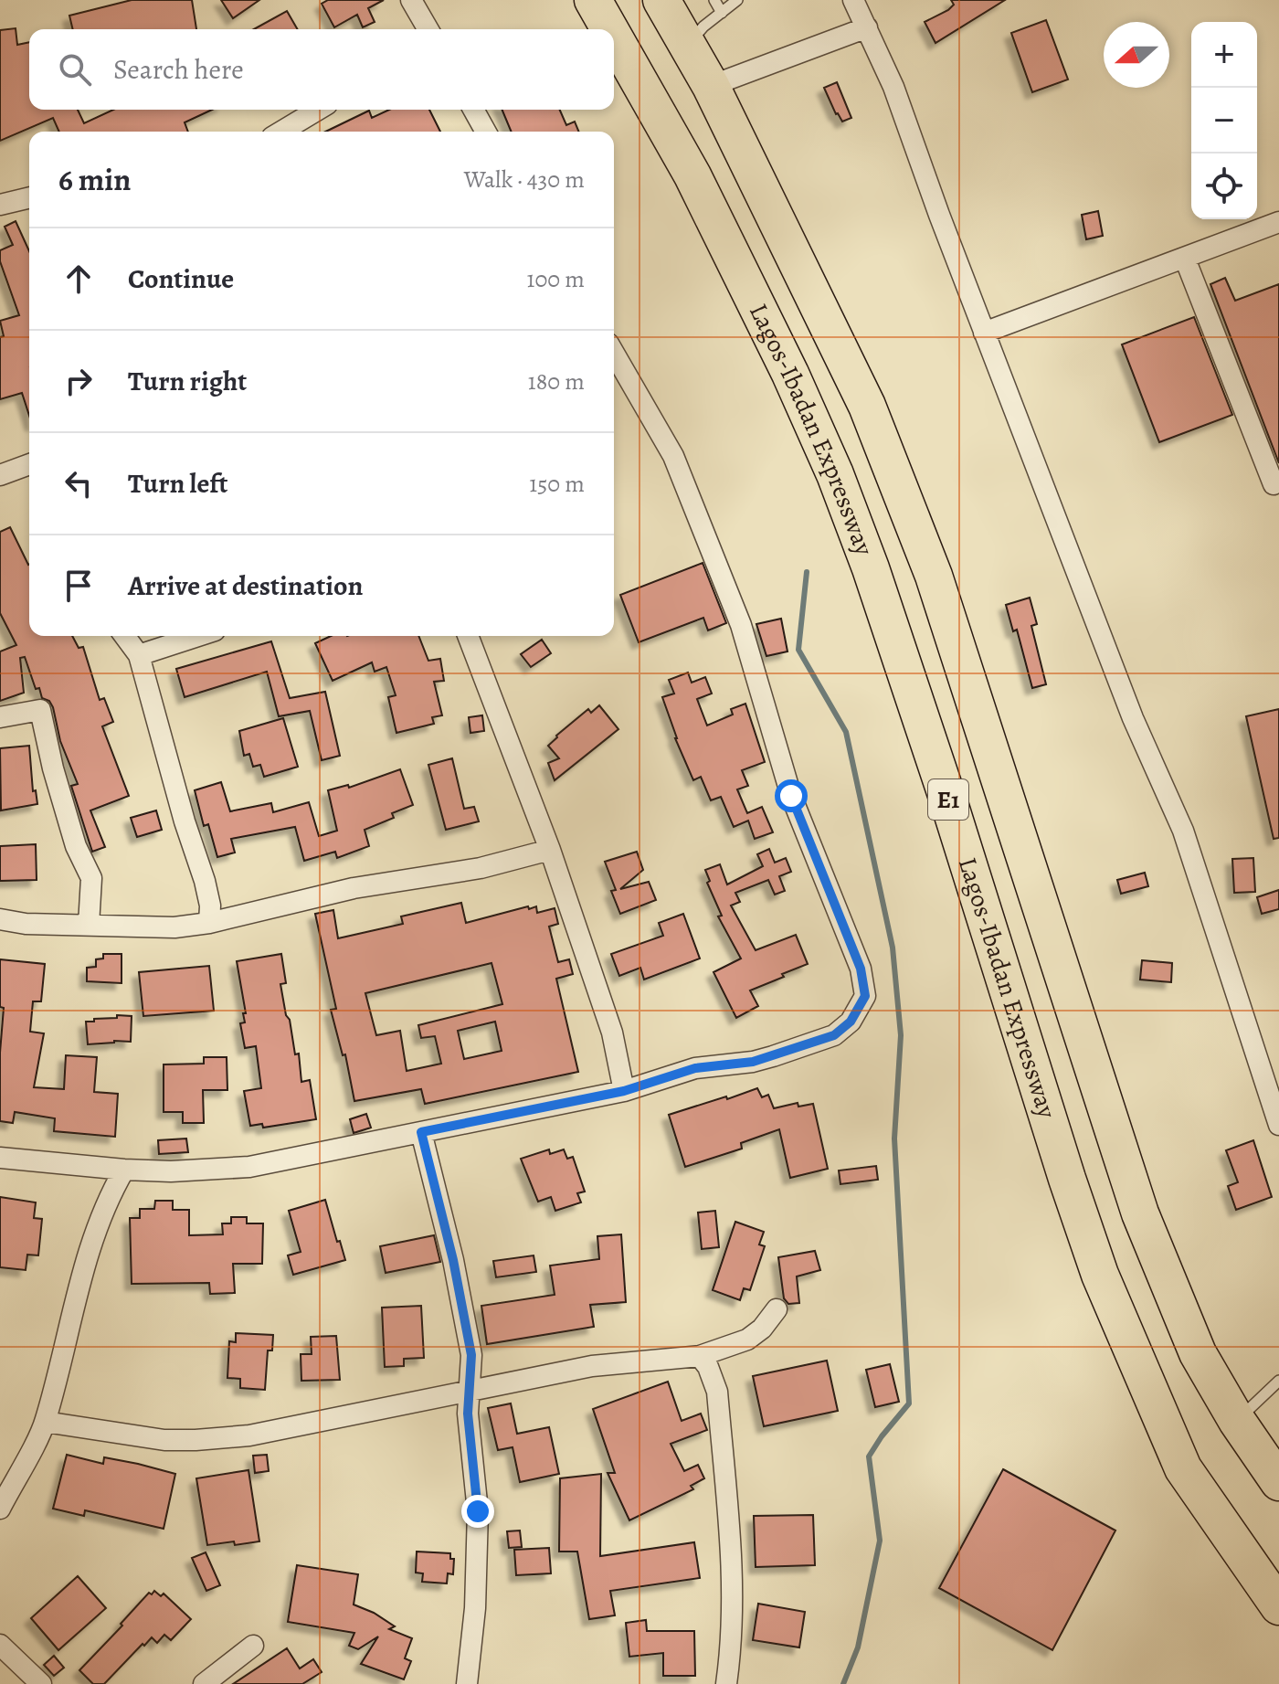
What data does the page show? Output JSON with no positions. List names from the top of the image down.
{
  "streets": {
    "highway": ["Lagos-Ibadan Expressway", "E1"]
  },
  "north": "left",
  "page": {
    "map_buttons": ["+", "−"],
    "search": "Search here",
    "heading": ["6 min", "Walk · 430 m"],
    "list": [
      ["Continue", "100 m"],
      ["Turn right", "180 m"],
      ["Turn left", "150 m"],
      "Arrive at destination"
    ]
  }
}
